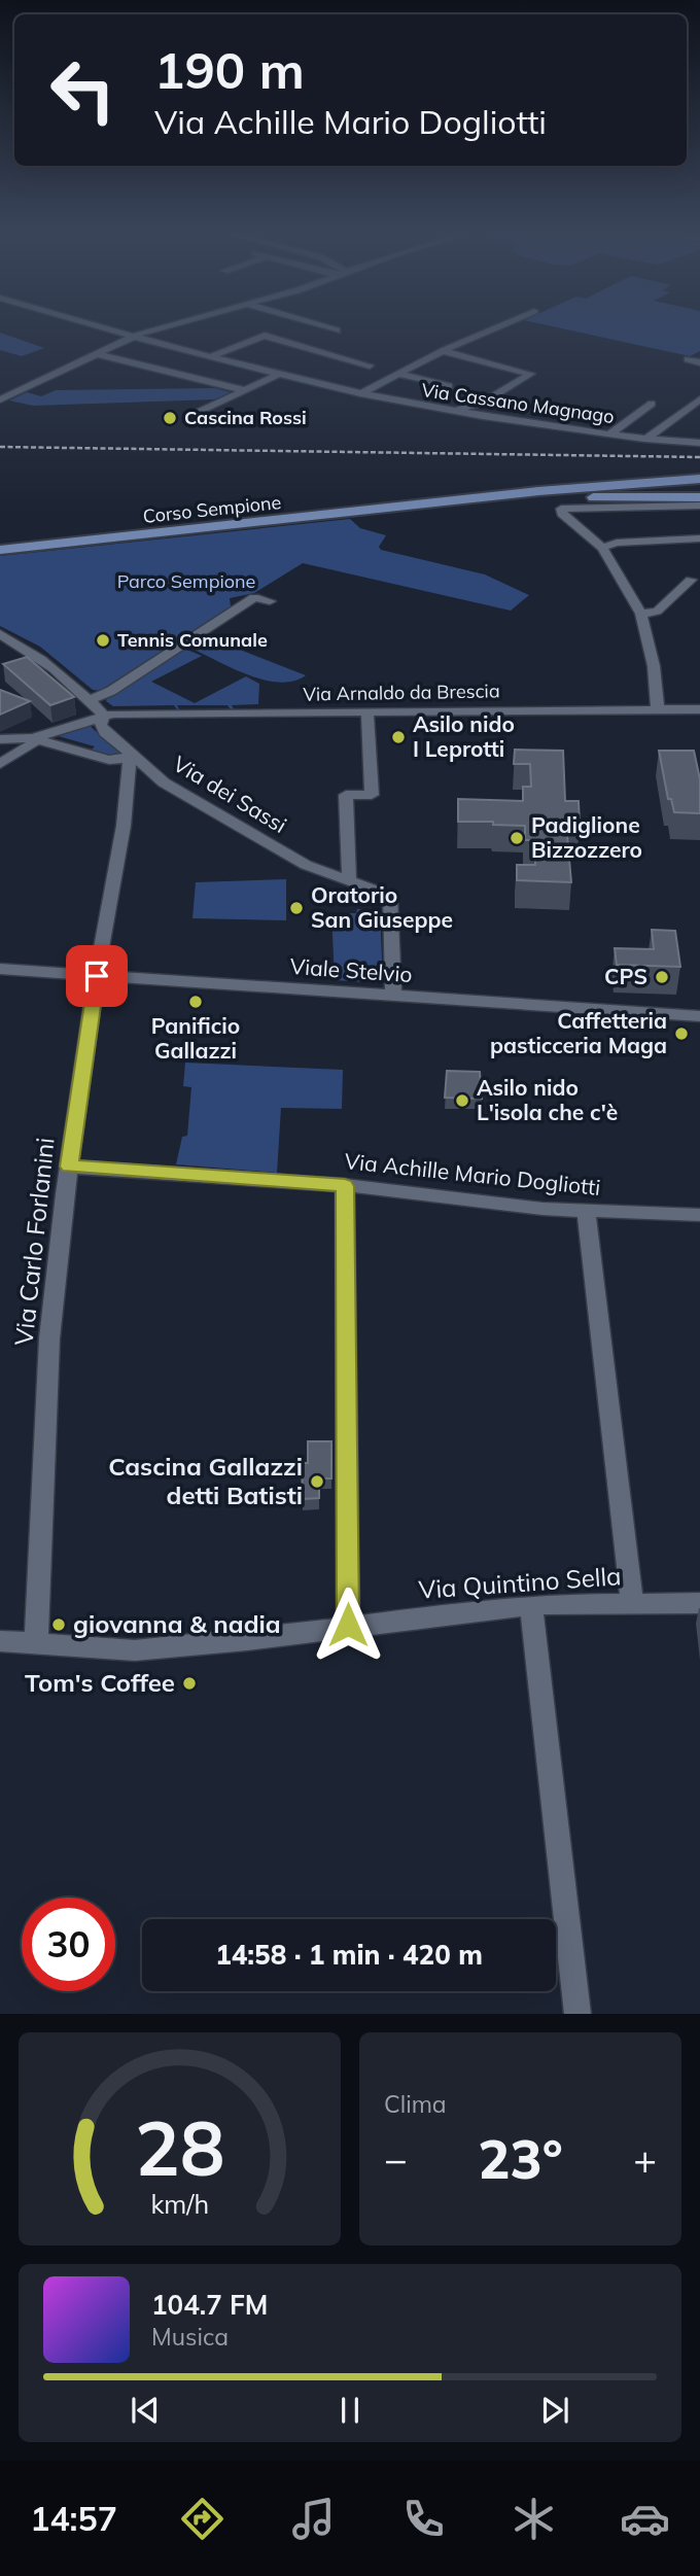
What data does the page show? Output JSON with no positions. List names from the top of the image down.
{
  "streets": {
    "main road": ["Corso Sempione"],
    "street": [
      "Via Cassano Magnago",
      "Via Arnaldo da Brescia",
      "Via dei Sassi",
      "Viale Stelvio",
      "Via Achille Mario Dogliotti",
      "Via Carlo Forlanini",
      "Via Quintino Sella"
    ]
  },
  "crossings": [
    ["Via Arnaldo da Brescia", "Via dei Sassi"],
    ["Via dei Sassi", "Viale Stelvio"],
    ["Via dei Sassi", "Via Carlo Forlanini"],
    ["Viale Stelvio", "Via Carlo Forlanini"],
    ["Via Achille Mario Dogliotti", "Via Carlo Forlanini"],
    ["Via Carlo Forlanini", "Via Quintino Sella"]
  ],
  "parks": ["Parco Sempione"],
  "places": [
    "Cascina Rossi",
    "Tennis Comunale",
    "Asilo nido I Leprotti",
    "Padiglione Bizzozzero",
    "Oratorio San Giuseppe",
    "CPS",
    "Panificio Gallazzi",
    "Caffetteria pasticceria Maga",
    "Asilo nido L'isola che c'è",
    "Cascina Gallazzi detti Batisti",
    "giovanna & nadia",
    "Tom's Coffee"
  ],
  "page": {
    "turn": ["190 m", "Via Achille Mario Dogliotti"],
    "limit": "30",
    "trip": "14:58 · 1 min · 420 m",
    "tile": "Clima",
    "heat": ["−", "23°", "+"],
    "song": ["104.7 FM", "Musica"],
    "tabs": "14:57",
    "gauge": ["28", "km/h"]
  }
}
